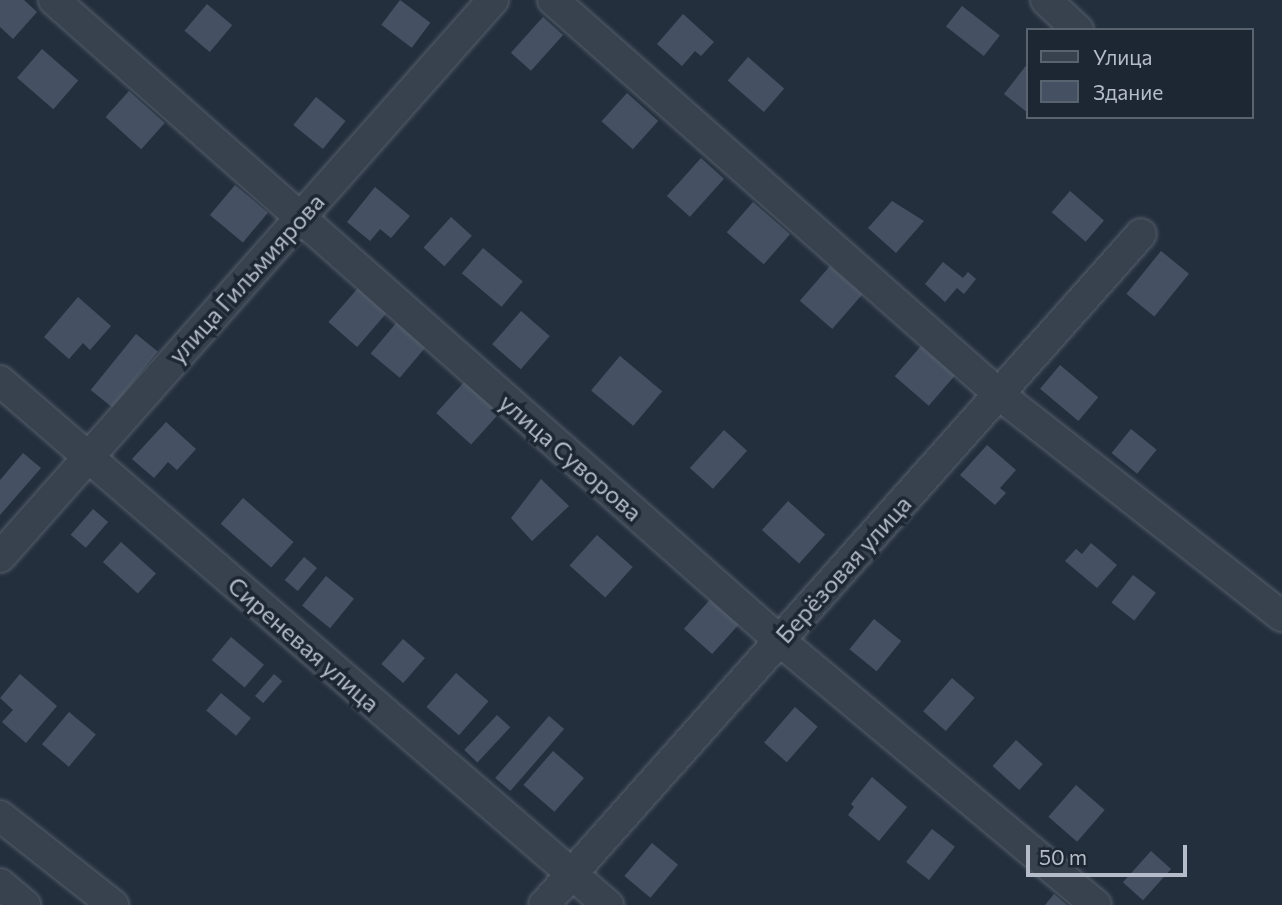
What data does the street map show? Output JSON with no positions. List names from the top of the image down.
{
  "streets": {
    "street": [
      "улица Гильмиярова",
      "улица Суворова",
      "Берёзовая улица",
      "Сиреневая улица"
    ]
  },
  "crossings": [
    ["улица Гильмиярова", "улица Суворова"],
    ["улица Гильмиярова", "Сиреневая улица"],
    ["улица Суворова", "Берёзовая улица"],
    ["Берёзовая улица", "Сиреневая улица"]
  ],
  "legend": ["Улица", "Здание"],
  "scale_bar": "50 m"
}
